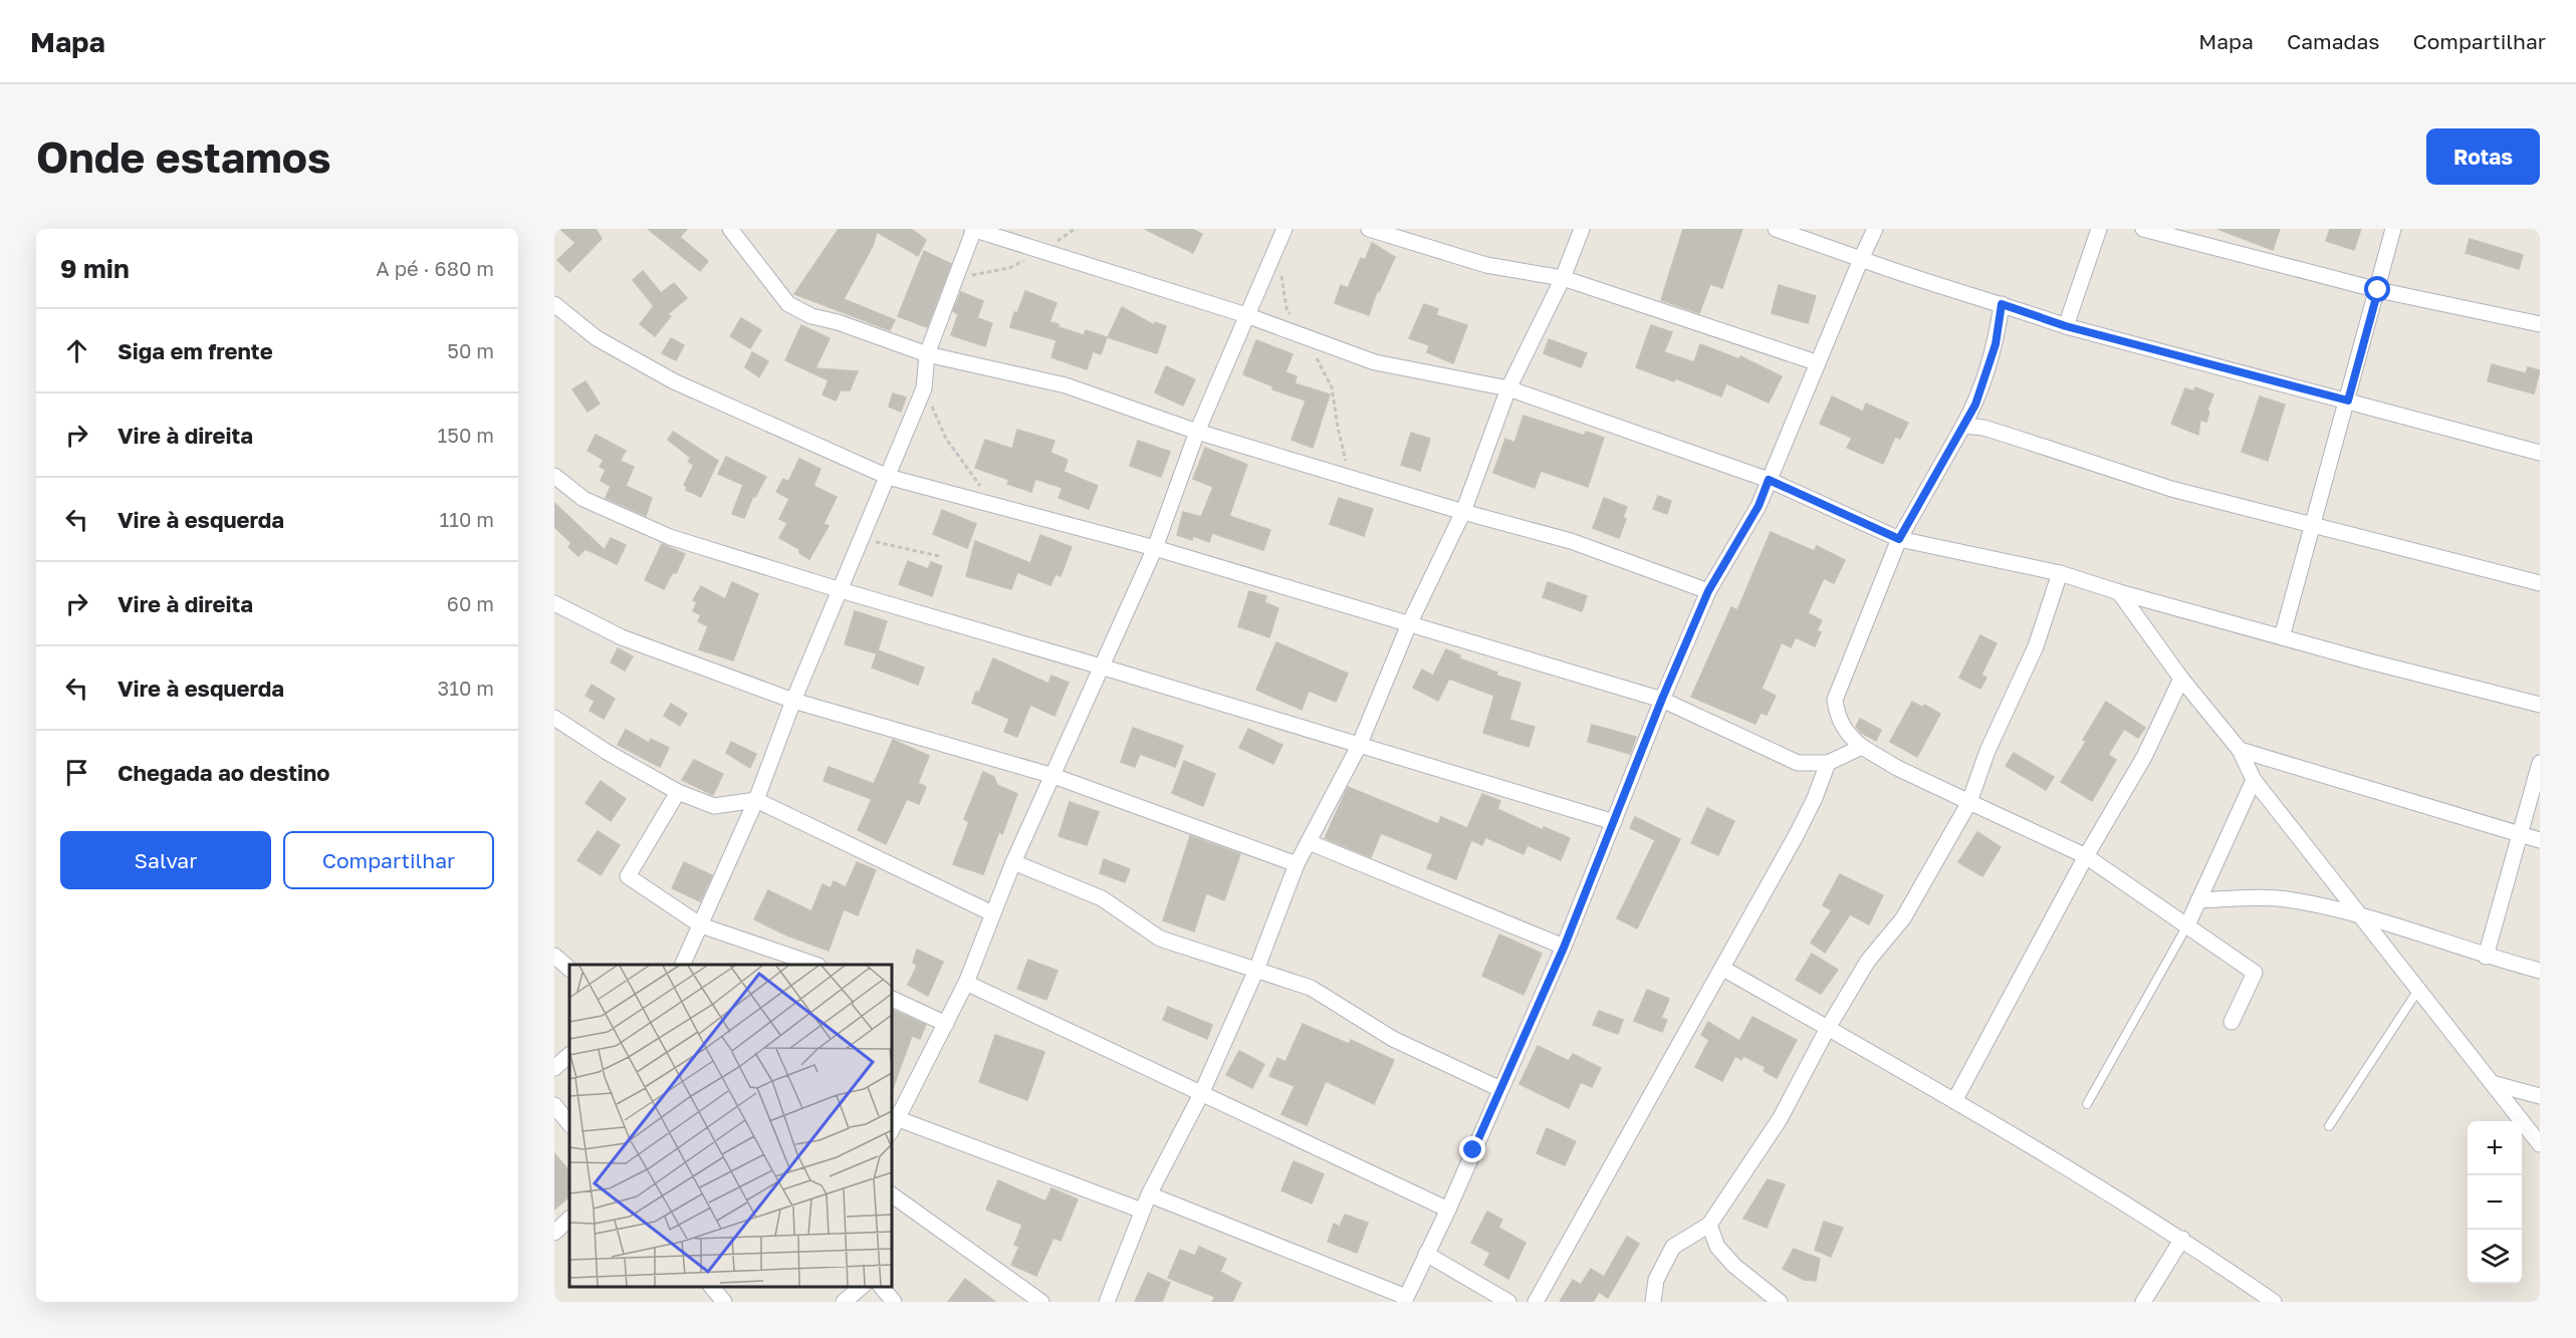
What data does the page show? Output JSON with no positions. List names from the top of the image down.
{
  "page": {
    "header": "Mapa",
    "nav": ["Mapa", "Camadas", "Compartilhar"],
    "buttons": [
      "Rotas",
      ["Salvar", "Compartilhar"]
    ],
    "title": "Onde estamos",
    "heading": ["9 min", "A pé · 680 m"],
    "list": [
      ["Siga em frente", "50 m"],
      ["Vire à direita", "150 m"],
      ["Vire à esquerda", "110 m"],
      ["Vire à direita", "60 m"],
      ["Vire à esquerda", "310 m"],
      "Chegada ao destino"
    ],
    "map_buttons": ["+", "−"]
  }
}
